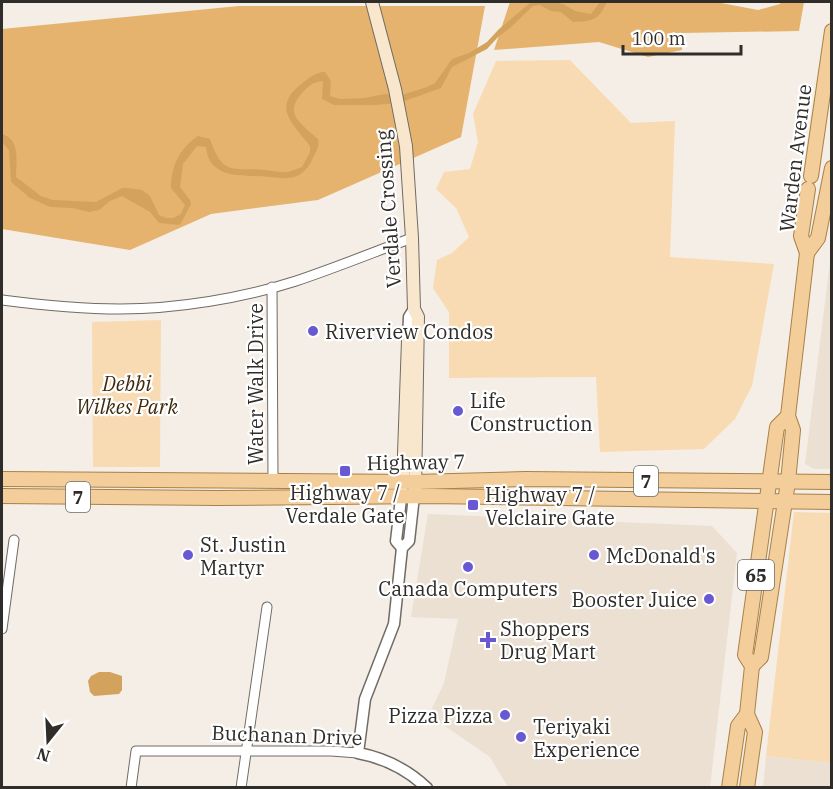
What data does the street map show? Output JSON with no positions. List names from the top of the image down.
{
  "streets": {
    "main road": [
      "Warden Avenue",
      "Verdale Crossing",
      "Highway 7",
      "7",
      "65"
    ],
    "street": ["Water Walk Drive", "Buchanan Drive"]
  },
  "crossings": [
    ["Warden Avenue", "Highway 7"],
    ["Verdale Crossing", "Highway 7"],
    ["Water Walk Drive", "Highway 7"]
  ],
  "parks": ["Debbi Wilkes Park"],
  "places": {
    "other": [
      "Riverview Condos",
      "Life Construction",
      "St. Justin Martyr",
      "McDonald's",
      "Canada Computers",
      "Booster Juice",
      "Pizza Pizza",
      "Teriyaki Experience"
    ],
    "transit": ["Highway 7 / Verdale Gate", "Highway 7 / Velclaire Gate"],
    "health": ["Shoppers Drug Mart"]
  },
  "scale_bar": "100 m",
  "north": "bottom"
}
